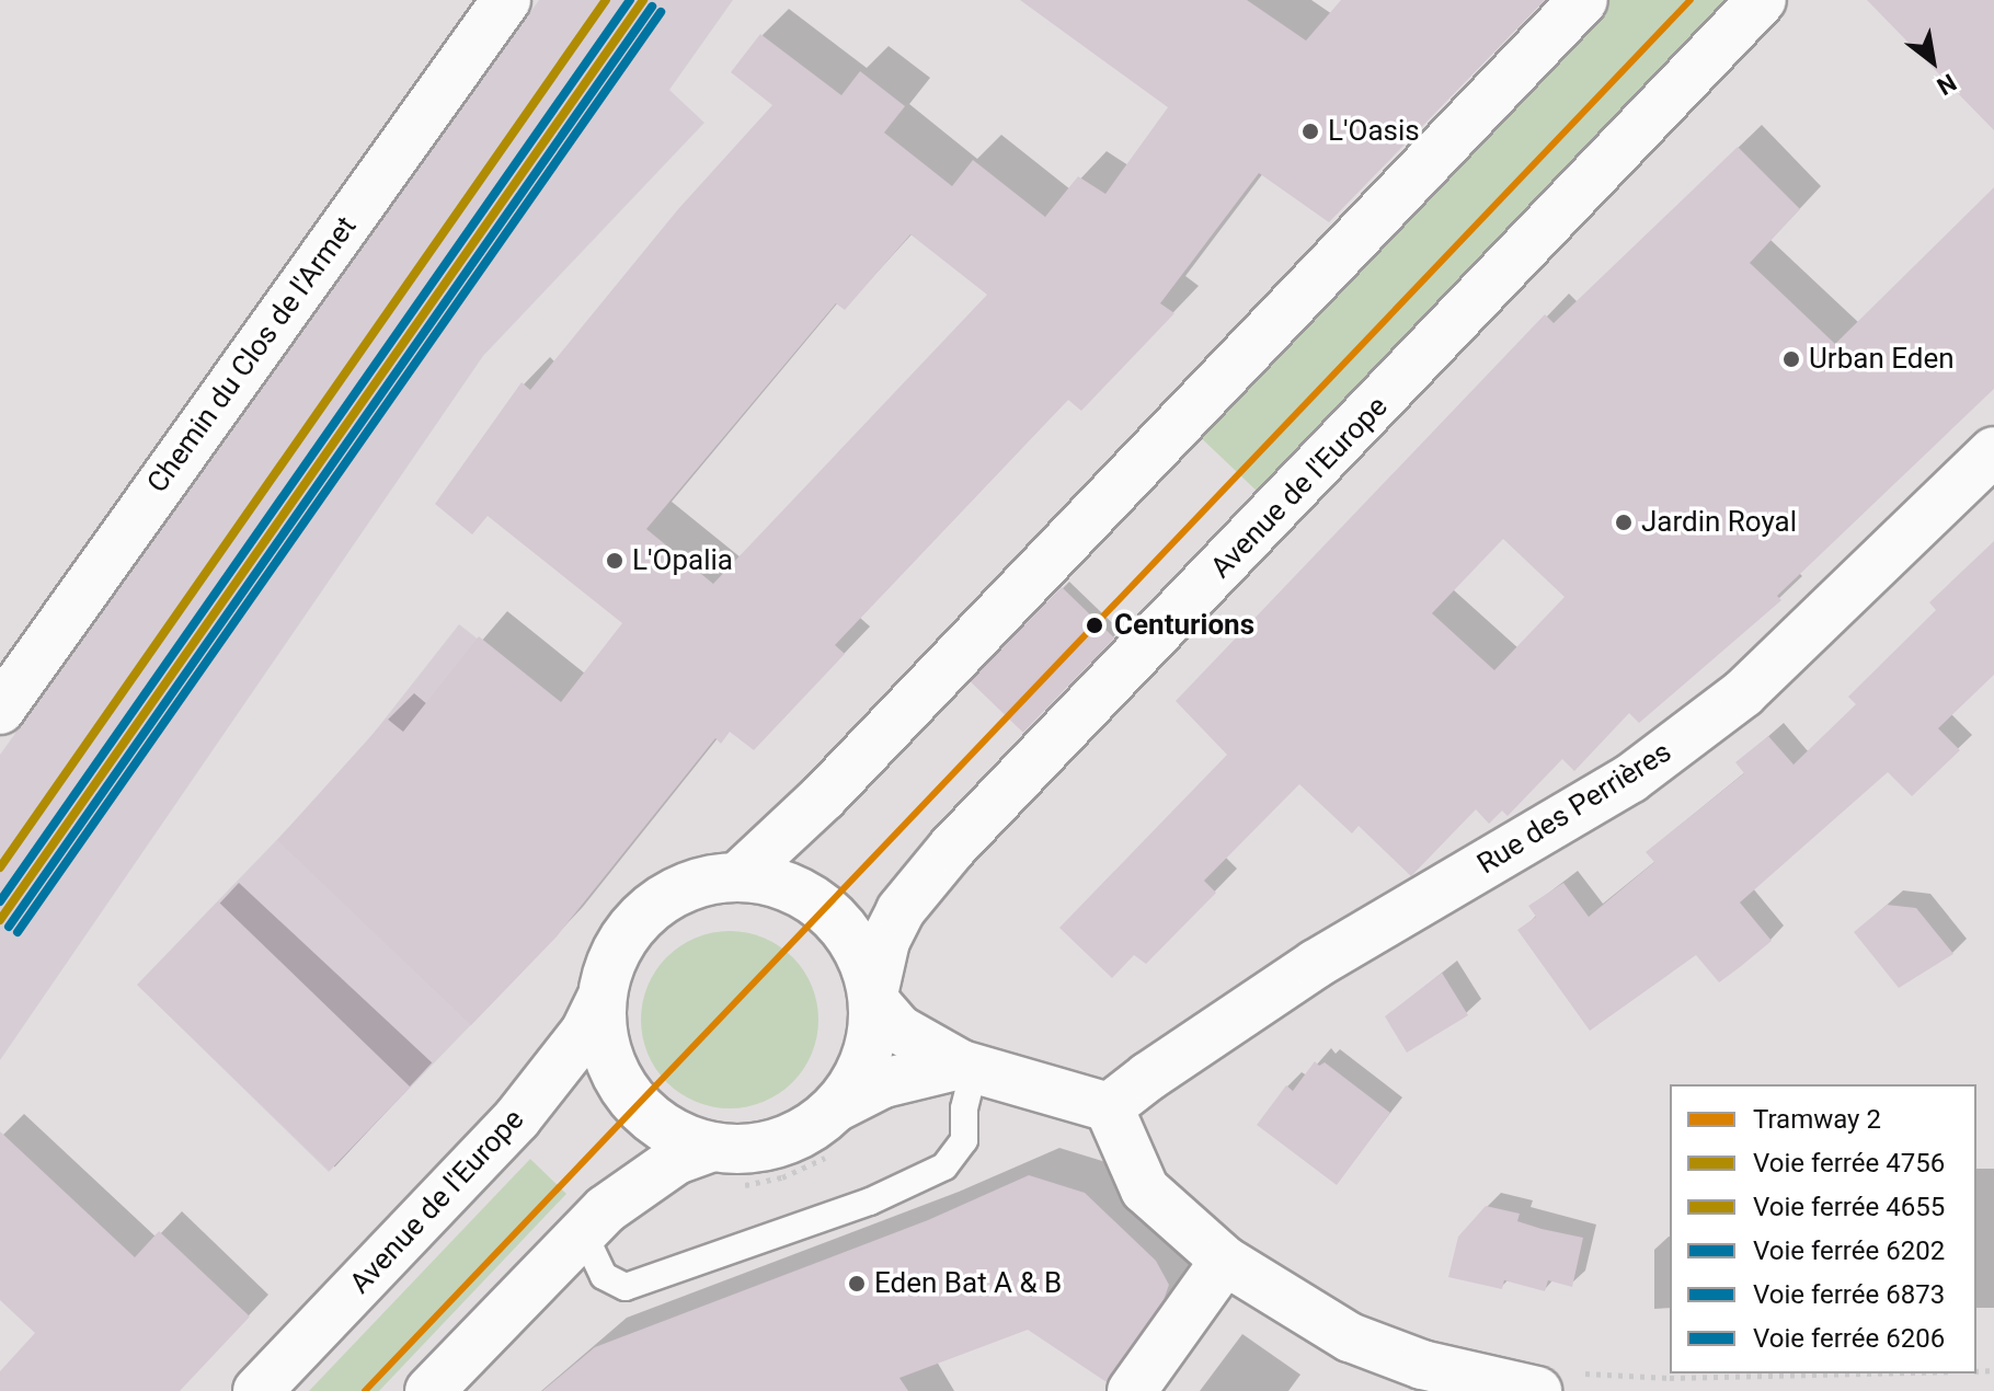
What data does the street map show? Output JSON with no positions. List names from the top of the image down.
{
  "streets": {
    "main road": ["Chemin du Clos de l'Armet", "Avenue de l'Europe", "Rue des Perrières"]
  },
  "places": [
    "L'Oasis",
    "Urban Eden",
    "Jardin Royal",
    "L'Opalia",
    "Centurions",
    "Eden Bat A & B"
  ],
  "lines": [
    "tram line 2",
    "rail line 4756",
    "rail line 4655",
    "rail line 6873",
    "rail line 6202",
    "rail line 6206"
  ],
  "legend": [
    "Tramway 2",
    "Voie ferrée 4756",
    "Voie ferrée 4655",
    "Voie ferrée 6202",
    "Voie ferrée 6873",
    "Voie ferrée 6206"
  ],
  "north": "bottom right"
}
